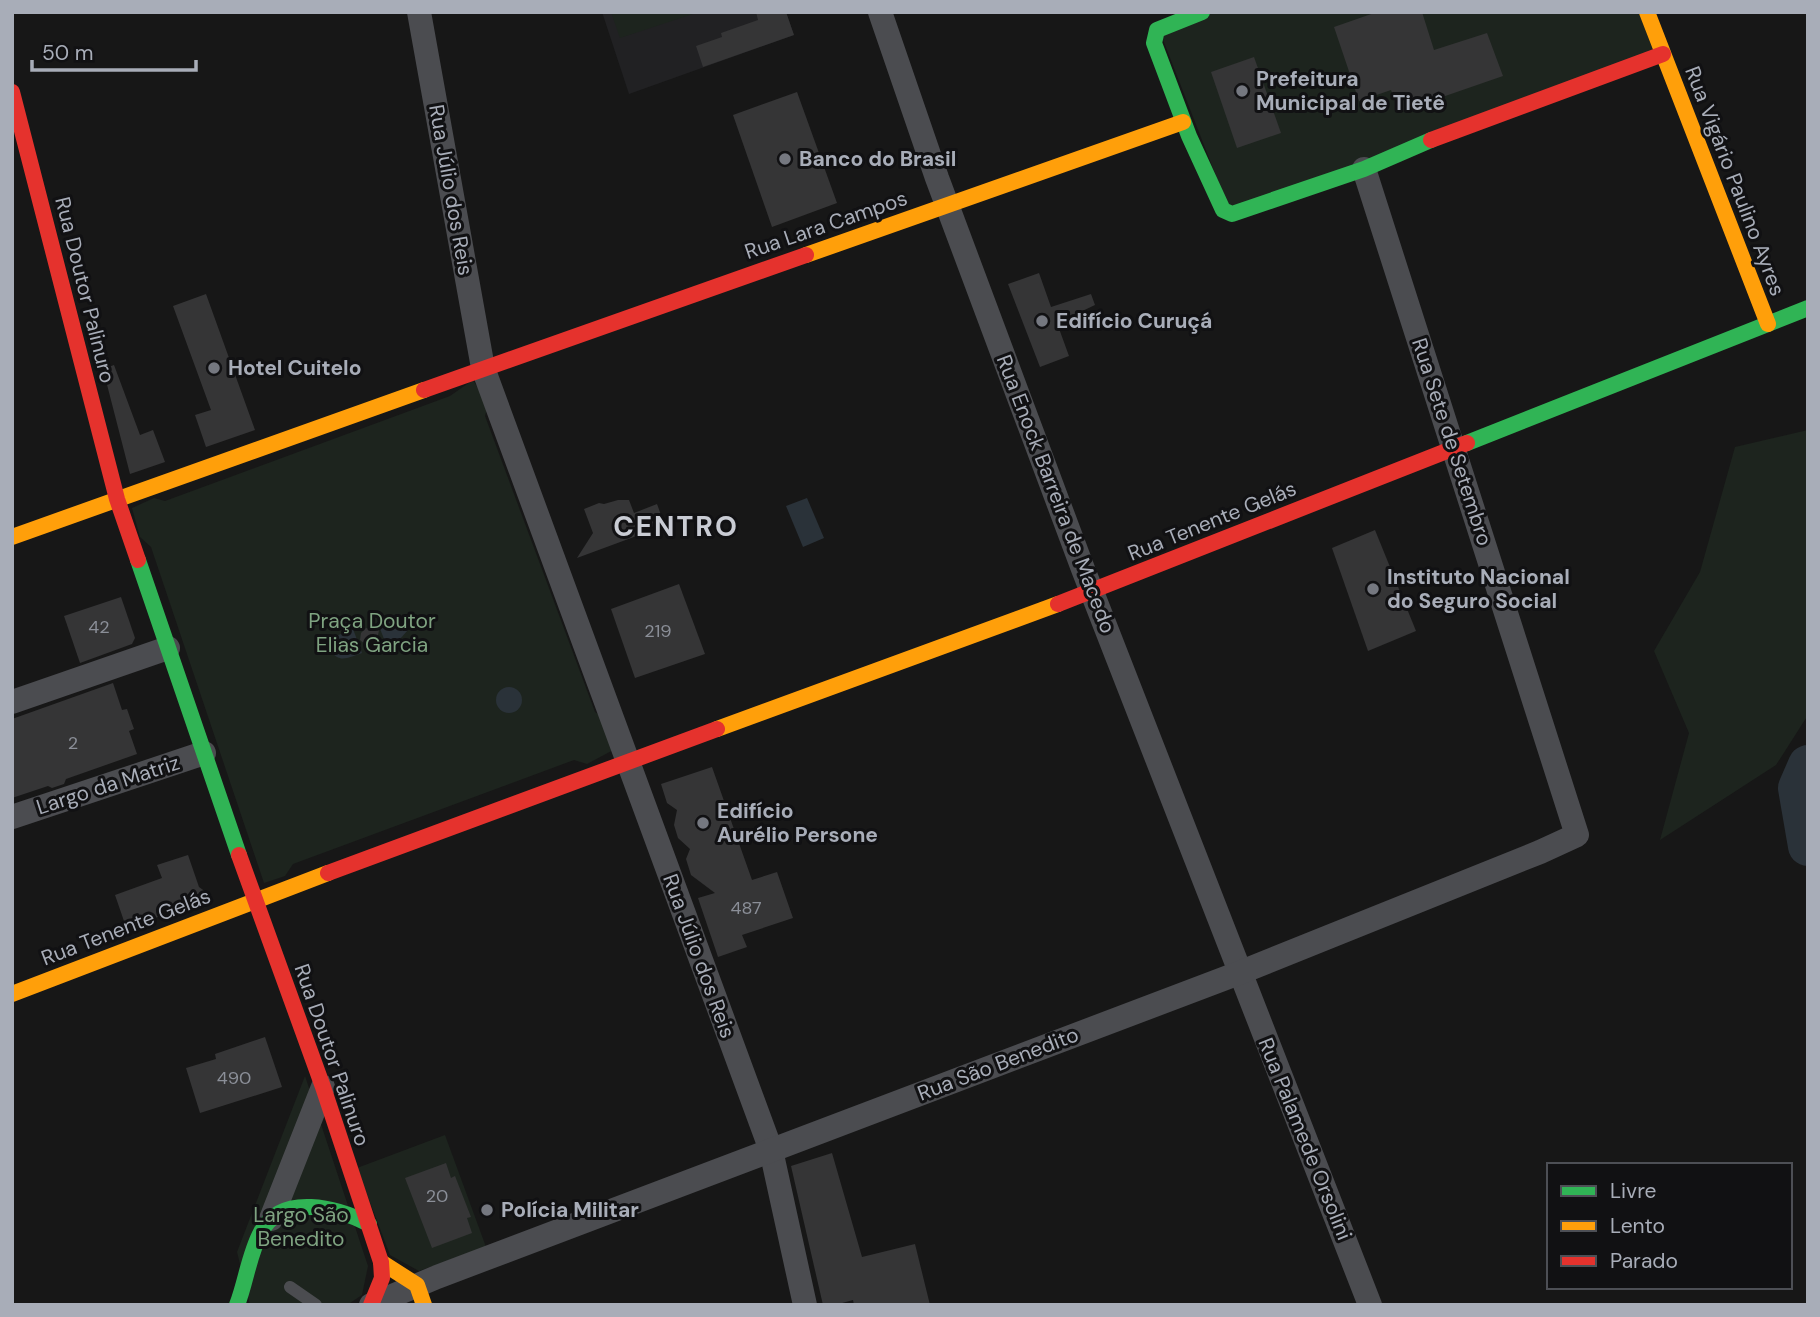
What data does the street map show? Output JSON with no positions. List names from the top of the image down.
{
  "streets": {
    "street": [
      "Rua Vigário Paulino Ayres",
      "Rua Júlio dos Reis",
      "Rua Lara Campos",
      "Rua Doutor Palinuro",
      "Rua Sete de Setembro",
      "Rua Enock Barreira de Macedo",
      "Rua Tenente Gelás",
      "Largo da Matriz",
      "Rua São Benedito",
      "Rua Palamede Orsolini"
    ]
  },
  "crossings": [
    ["Rua Vigário Paulino Ayres", "Rua Tenente Gelás"],
    ["Rua Júlio dos Reis", "Rua Lara Campos"],
    ["Rua Júlio dos Reis", "Rua Tenente Gelás"],
    ["Rua Júlio dos Reis", "Rua São Benedito"],
    ["Rua Lara Campos", "Rua Enock Barreira de Macedo"],
    ["Rua Doutor Palinuro", "Rua Tenente Gelás"],
    ["Rua Sete de Setembro", "Rua Tenente Gelás"],
    ["Rua Sete de Setembro", "Rua São Benedito"],
    ["Rua Enock Barreira de Macedo", "Rua Tenente Gelás"],
    ["Rua Enock Barreira de Macedo", "Rua São Benedito"],
    ["Rua Enock Barreira de Macedo", "Rua Palamede Orsolini"],
    ["Rua São Benedito", "Rua Palamede Orsolini"]
  ],
  "districts": ["CENTRO"],
  "parks": ["Praça Doutor Elias Garcia", "Largo São Benedito"],
  "places": [
    "Prefeitura Municipal de Tietê",
    "Banco do Brasil",
    "Edifício Curuçá",
    "Hotel Cuitelo",
    "Instituto Nacional do Seguro Social",
    "Edifício Aurélio Persone",
    "Polícia Militar"
  ],
  "house_numbers": [
    "42",
    "219",
    "2",
    "487",
    "490",
    "20"
  ],
  "legend": ["Livre", "Lento", "Parado"],
  "scale_bar": "50 m"
}
